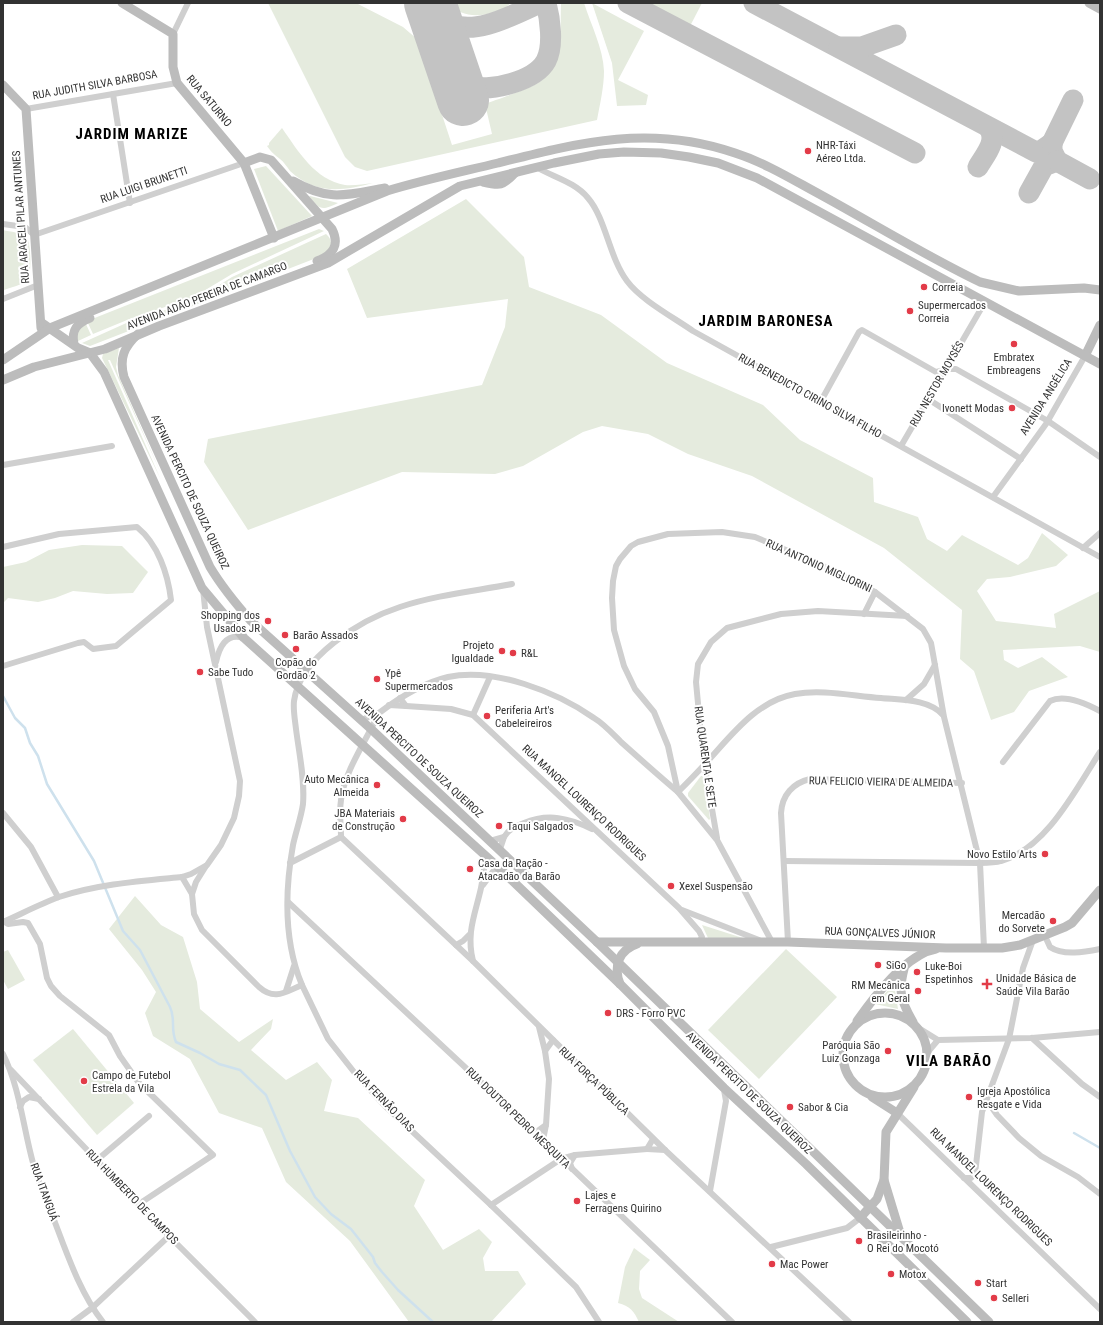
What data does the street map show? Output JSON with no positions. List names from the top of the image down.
{
  "streets": {
    "main road": [
      "RUA JUDITH SILVA BARBOSA",
      "RUA SATURNO",
      "RUA LUIGI BRUNETTI",
      "RUA ARACELI PILAR ANTUNES",
      "AVENIDA ADÃO PEREIRA DE CAMARGO",
      "AVENIDA ANGÉLICA",
      "AVENIDA PERCITO DE SOUZA QUEIROZ",
      "RUA MANOEL LOURENÇO RODRIGUES",
      "RUA GONÇALVES JÚNIOR"
    ],
    "street": [
      "RUA NESTOR MOYSÉS",
      "RUA BENEDICTO CIRINO SILVA FILHO",
      "RUA ANTONIO MIGLIORINI",
      "RUA QUARENTA E SETE",
      "RUA FELICIO VIEIRA DE ALMEIDA",
      "RUA FORÇA PÚBLICA",
      "RUA FERNÃO DIAS",
      "RUA DOUTOR PEDRO MESQUITA",
      "RUA ITANGUÁ",
      "RUA HUMBERTO DE CAMPOS"
    ]
  },
  "crossings": [
    ["RUA JUDITH SILVA BARBOSA", "RUA SATURNO"],
    ["RUA JUDITH SILVA BARBOSA", "RUA ARACELI PILAR ANTUNES"],
    ["RUA SATURNO", "RUA LUIGI BRUNETTI"],
    ["RUA LUIGI BRUNETTI", "RUA ARACELI PILAR ANTUNES"],
    ["AVENIDA ADÃO PEREIRA DE CAMARGO", "RUA NESTOR MOYSÉS"],
    ["AVENIDA ADÃO PEREIRA DE CAMARGO", "RUA BENEDICTO CIRINO SILVA FILHO"],
    ["AVENIDA ADÃO PEREIRA DE CAMARGO", "AVENIDA ANGÉLICA"],
    ["AVENIDA ADÃO PEREIRA DE CAMARGO", "AVENIDA PERCITO DE SOUZA QUEIROZ"],
    ["RUA NESTOR MOYSÉS", "RUA BENEDICTO CIRINO SILVA FILHO"],
    ["RUA BENEDICTO CIRINO SILVA FILHO", "AVENIDA ANGÉLICA"],
    ["AVENIDA PERCITO DE SOUZA QUEIROZ", "RUA GONÇALVES JÚNIOR"],
    ["AVENIDA PERCITO DE SOUZA QUEIROZ", "RUA FERNÃO DIAS"],
    ["RUA ANTONIO MIGLIORINI", "RUA QUARENTA E SETE"],
    ["RUA ANTONIO MIGLIORINI", "RUA FELICIO VIEIRA DE ALMEIDA"],
    ["RUA ANTONIO MIGLIORINI", "RUA GONÇALVES JÚNIOR"],
    ["RUA FELICIO VIEIRA DE ALMEIDA", "RUA GONÇALVES JÚNIOR"],
    ["RUA MANOEL LOURENÇO RODRIGUES", "RUA GONÇALVES JÚNIOR"],
    ["RUA FERNÃO DIAS", "RUA DOUTOR PEDRO MESQUITA"],
    ["RUA ITANGUÁ", "RUA HUMBERTO DE CAMPOS"]
  ],
  "districts": ["JARDIM MARIZE", "JARDIM BARONESA", "VILA BARÃO"],
  "places": {
    "other": [
      "NHR-Táxi Aéreo Ltda.",
      "Correia",
      "Supermercados Correia",
      "Embratex Embreagens",
      "Ivonett Modas",
      "Shopping dos Usados JR",
      "Barão Assados",
      "Copão do Gordão 2",
      "Projeto Igualdade",
      "R&L",
      "Sabe Tudo",
      "Ypê Supermercados",
      "Periferia Art's Cabeleireiros",
      "Auto Mecânica Almeida",
      "JBA Materiais de Construção",
      "Taqui Salgados",
      "Novo Estilo Arts",
      "Casa da Ração - Atacadão da Barão",
      "Xexel Suspensão",
      "Mercadão do Sorvete",
      "SiGo",
      "Luke-Boi Espetinhos",
      "RM Mecânica em Geral",
      "DRS - Forro PVC",
      "Paróquia São Luiz Gonzaga",
      "Campo de Futebol Estrela da Vila",
      "Igreja Apostólica Resgate e Vida",
      "Sabor & Cia",
      "Lajes e Ferragens Quirino",
      "Brasileirinho - O Rei do Mocotó",
      "Mac Power",
      "Motox",
      "Start",
      "Selleri"
    ],
    "health": ["Unidade Básica de Saúde Vila Barão"]
  }
}
